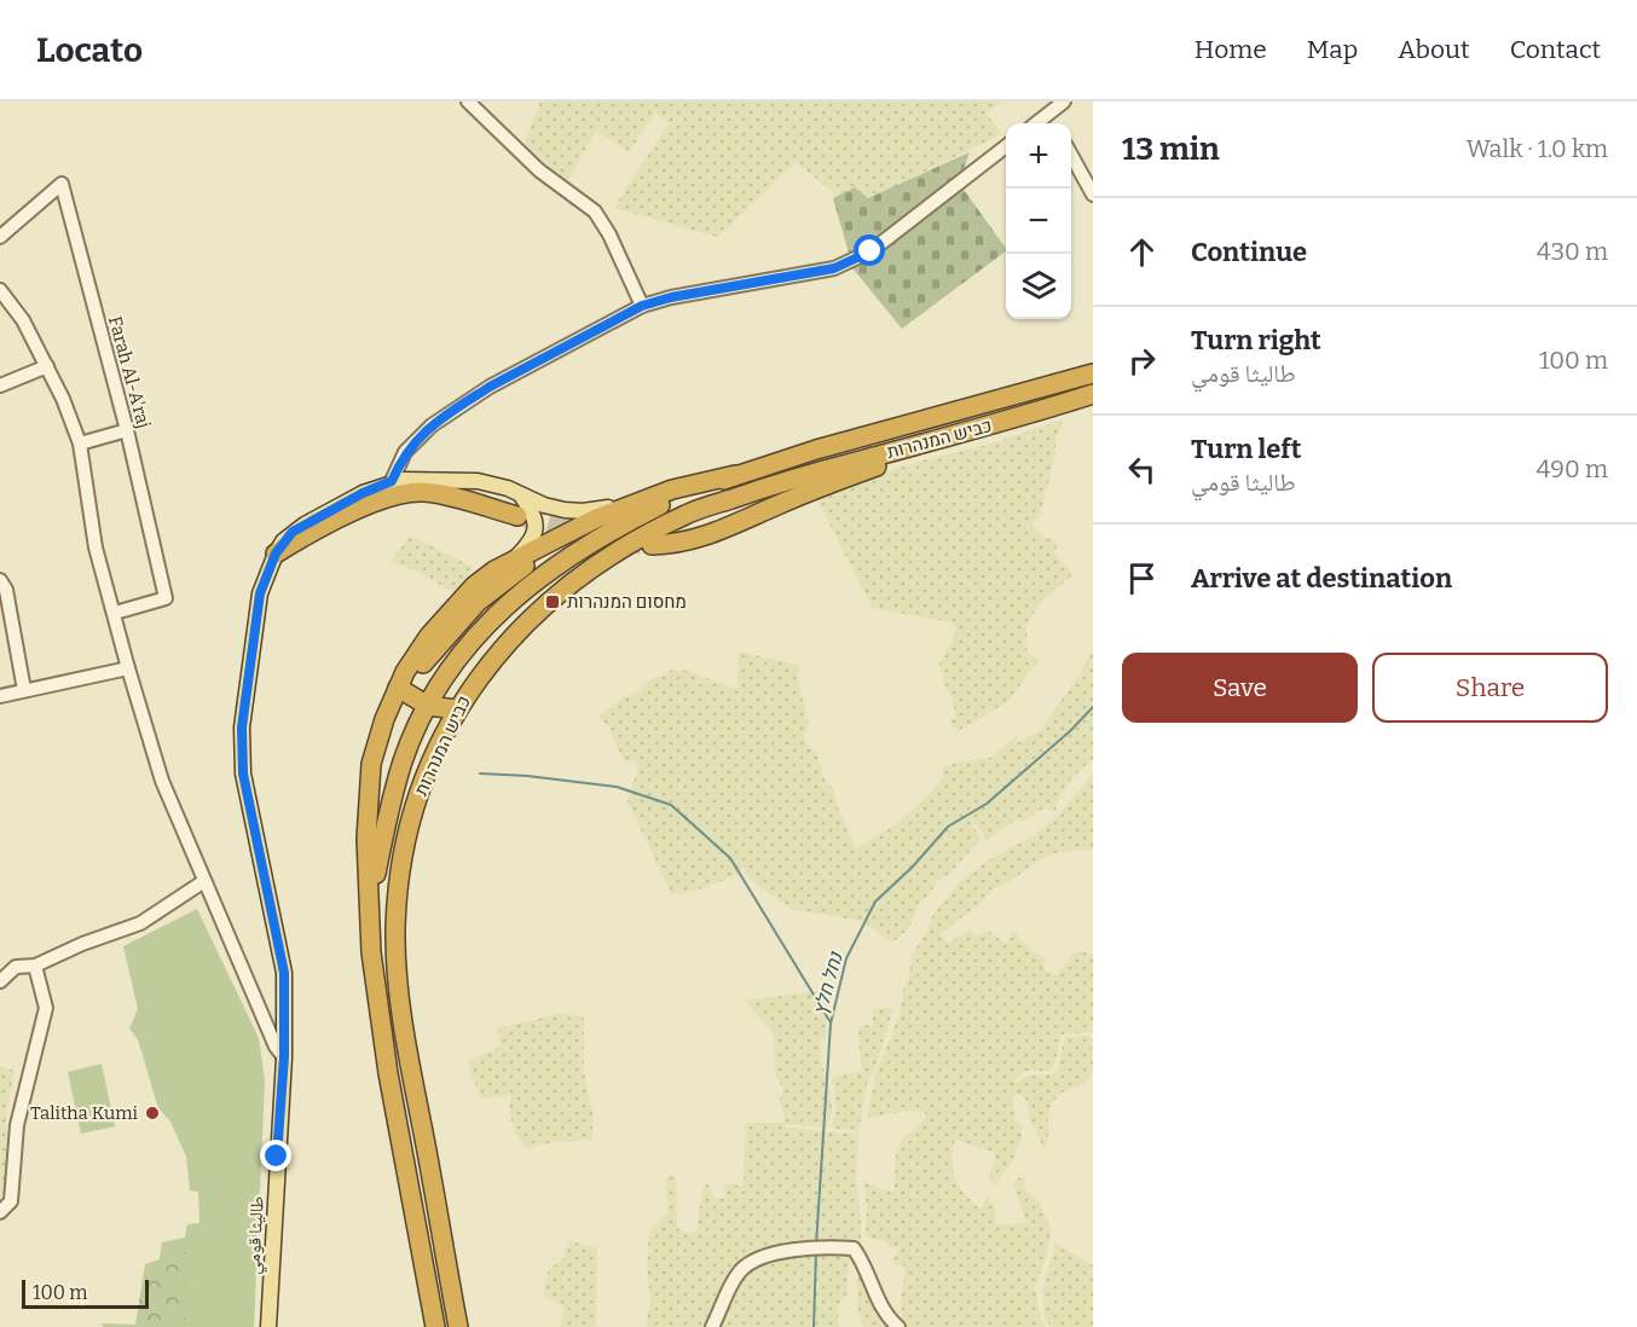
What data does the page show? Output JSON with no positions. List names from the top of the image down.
{
  "streets": {
    "highway": ["כביש המנהרות"],
    "main road": ["طاليثا قومي"],
    "street": ["Farah Al-A'raj"]
  },
  "water": ["נחל חלץ"],
  "places": {
    "transit": ["מחסום המנהרות"],
    "other": ["Talitha Kumi"]
  },
  "scale_bar": "100 m",
  "page": {
    "header": "Locato",
    "nav": [
      "Home",
      "Map",
      "About",
      "Contact"
    ],
    "heading": ["13 min", "Walk · 1.0 km"],
    "map_buttons": ["+", "−"],
    "list": [
      ["Continue", "430 m"],
      ["Turn right", "طاليثا قومي", "100 m"],
      ["Turn left", "طاليثا قومي", "490 m"],
      "Arrive at destination"
    ],
    "buttons": ["Save", "Share"],
    "scale": "100 m"
  }
}
